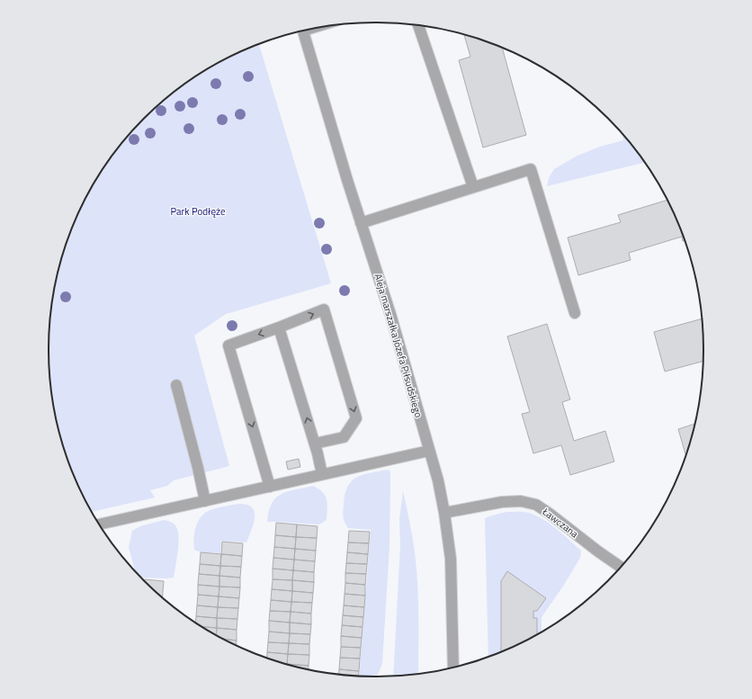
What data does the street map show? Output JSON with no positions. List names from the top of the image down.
{
  "streets": {
    "street": ["Aleja marszałka Józefa Piłsudskiego", "Ławczana"]
  },
  "crossings": [
    ["Aleja marszałka Józefa Piłsudskiego", "Ławczana"]
  ],
  "parks": ["Park Podłęże"]
}
